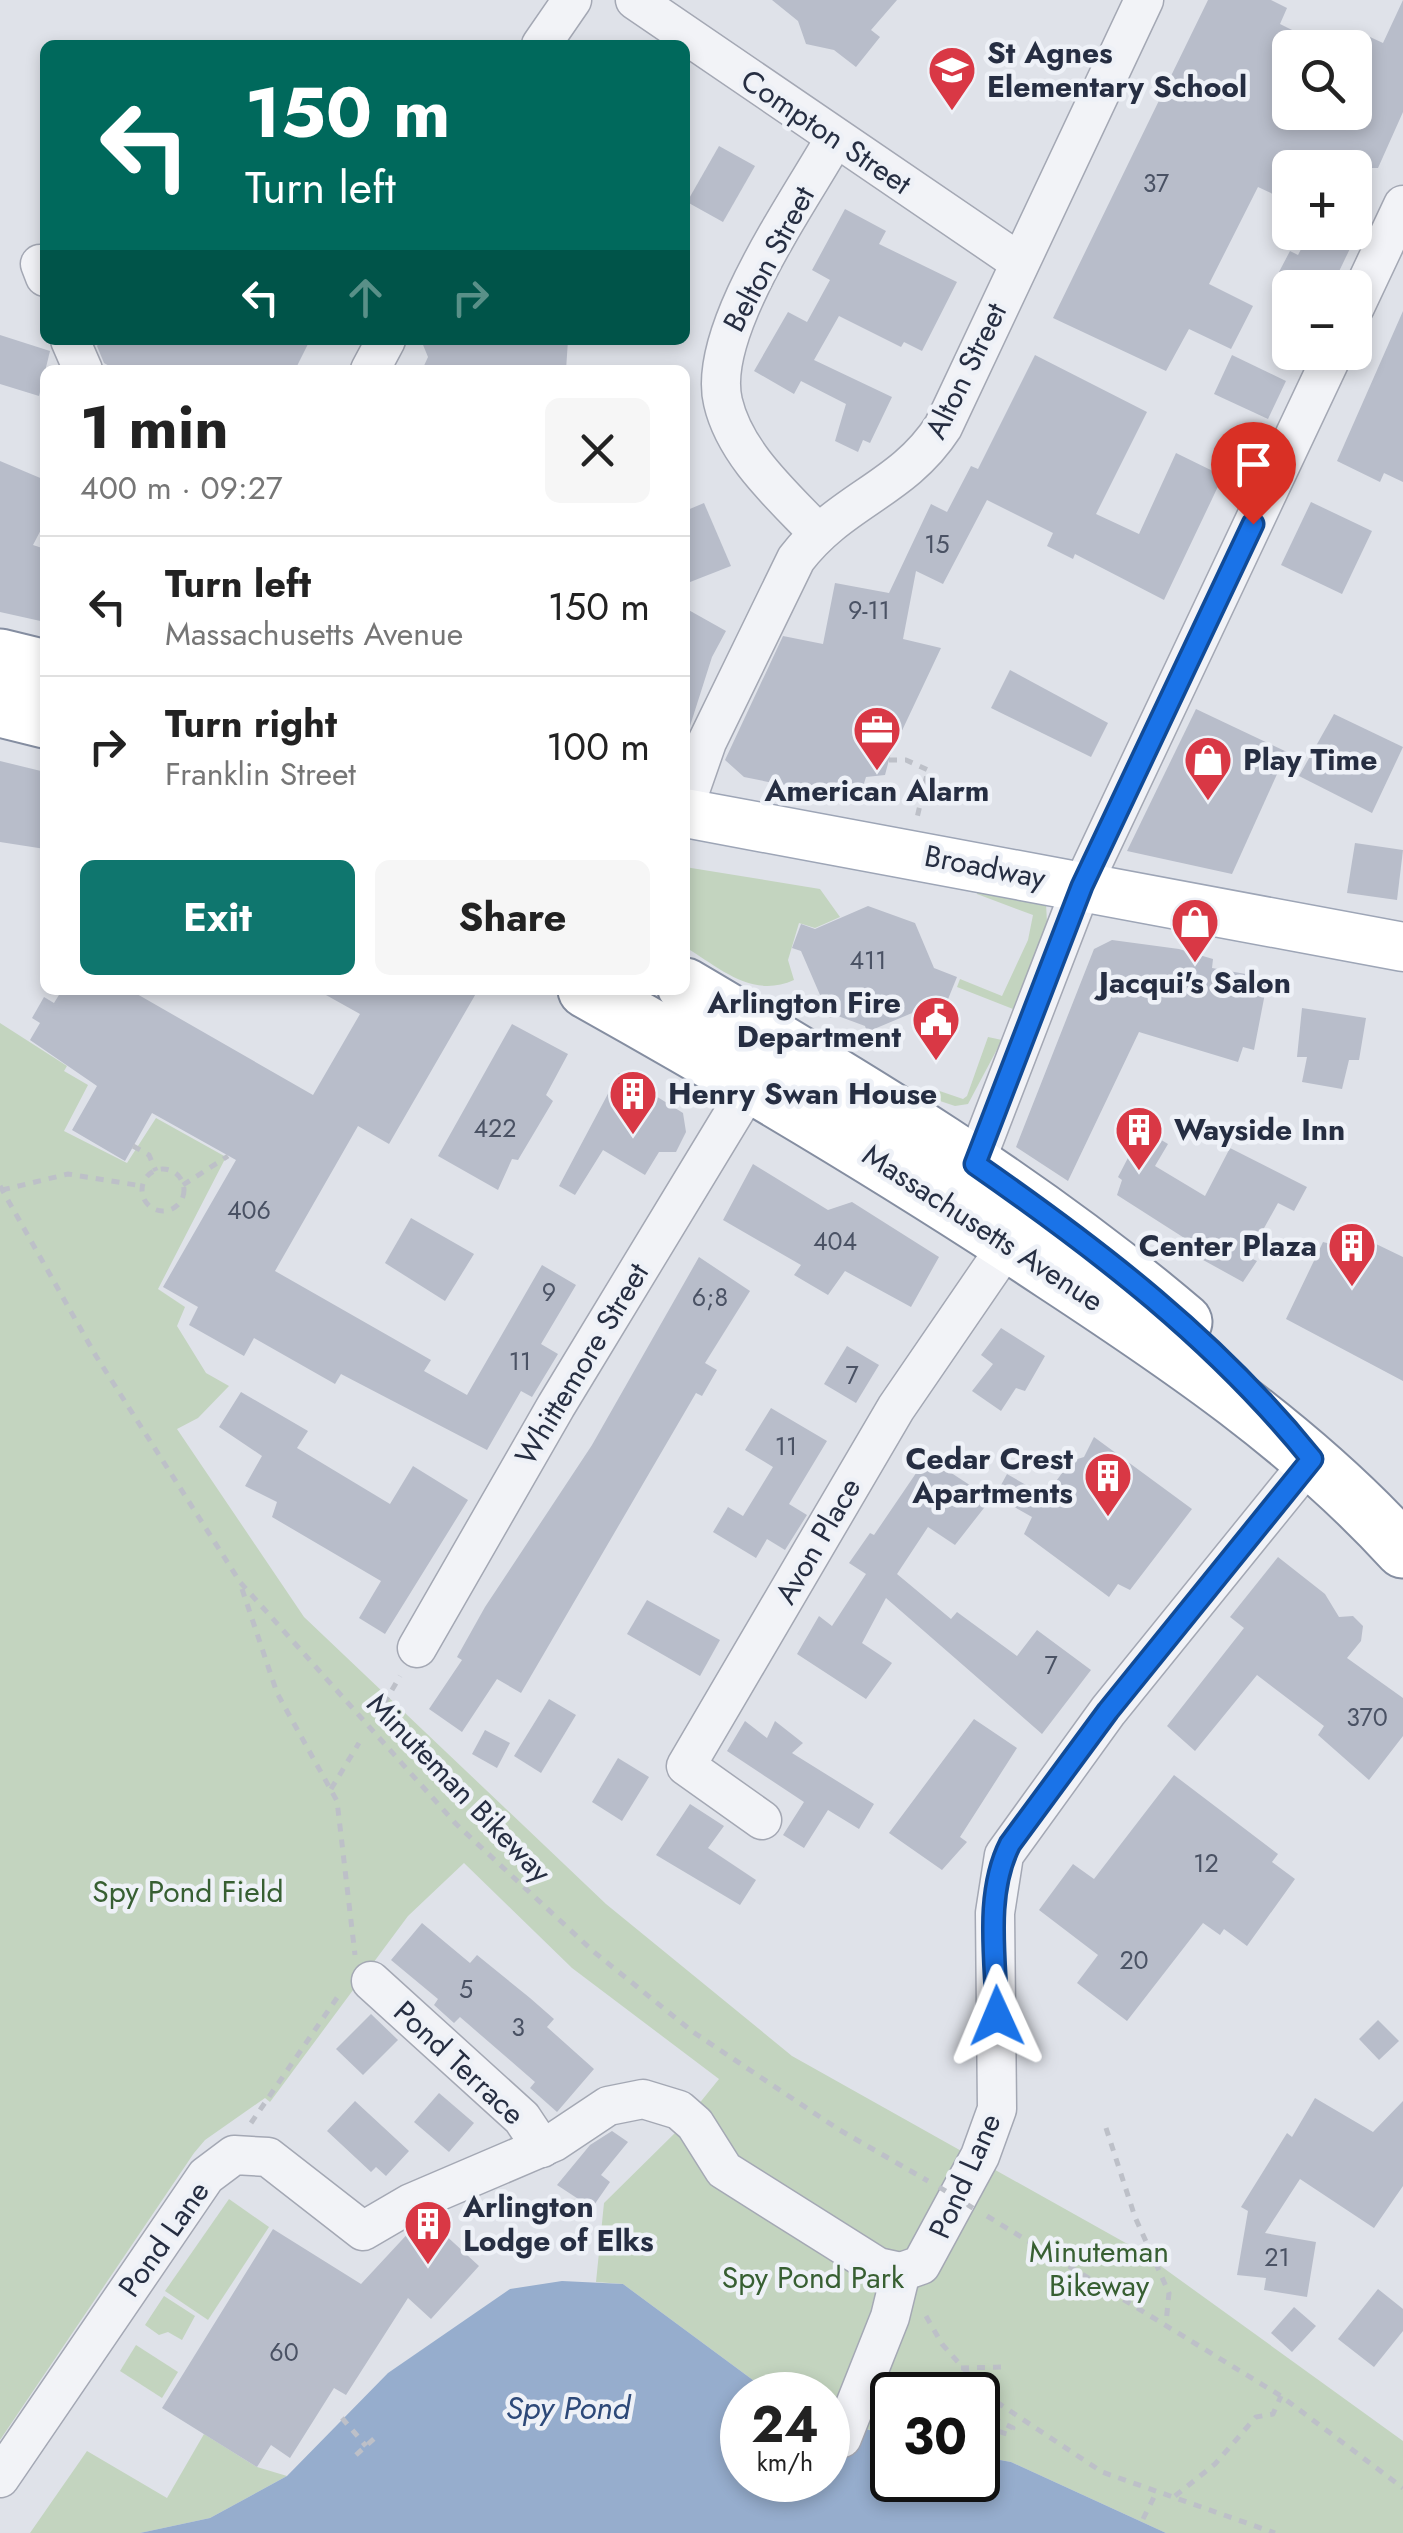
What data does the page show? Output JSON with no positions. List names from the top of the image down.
{
  "streets": {
    "highway": ["Massachusetts Avenue"],
    "main road": ["Broadway"],
    "street": [
      "Compton Street",
      "Belton Street",
      "Alton Street",
      "Whittemore Street",
      "Avon Place",
      "Pond Terrace",
      "Pond Lane"
    ],
    "path": ["Minuteman Bikeway"]
  },
  "crossings": [
    ["Compton Street", "Belton Street"],
    ["Compton Street", "Alton Street"],
    ["Belton Street", "Alton Street"],
    ["Massachusetts Avenue", "Whittemore Street"],
    ["Massachusetts Avenue", "Avon Place"],
    ["Massachusetts Avenue", "Pond Lane"]
  ],
  "water": ["Spy Pond"],
  "parks": ["Spy Pond Field", "Minuteman Bikeway", "Spy Pond Park"],
  "places": {
    "school or university": ["St Agnes Elementary School"],
    "office": ["American Alarm"],
    "shop": ["Play Time", "Jacqui's Salon"],
    "public building": ["Arlington Fire Department"],
    "building": [
      "Henry Swan House",
      "Wayside Inn",
      "Center Plaza",
      "Cedar Crest Apartments",
      "Arlington Lodge of Elks"
    ]
  },
  "house_numbers": [
    "37",
    "15",
    "9-11",
    "411",
    "422",
    "406",
    "404",
    "9",
    "6;8",
    "11",
    "7",
    "11",
    "7",
    "370",
    "12",
    "20",
    "5",
    "3",
    "21",
    "60"
  ],
  "page": {
    "map_buttons": ["+", "−"],
    "turn": ["150 m", "Turn left"],
    "heading": ["1 min", "400 m · 09:27"],
    "list": [
      {
        "name": "Turn left",
        "note": "Massachusetts Avenue",
        "value": "150 m"
      },
      {
        "name": "Turn right",
        "note": "Franklin Street",
        "value": "100 m"
      }
    ],
    "buttons": ["Exit", "Share"],
    "speed": "24 km/h",
    "limit": "30"
  }
}
